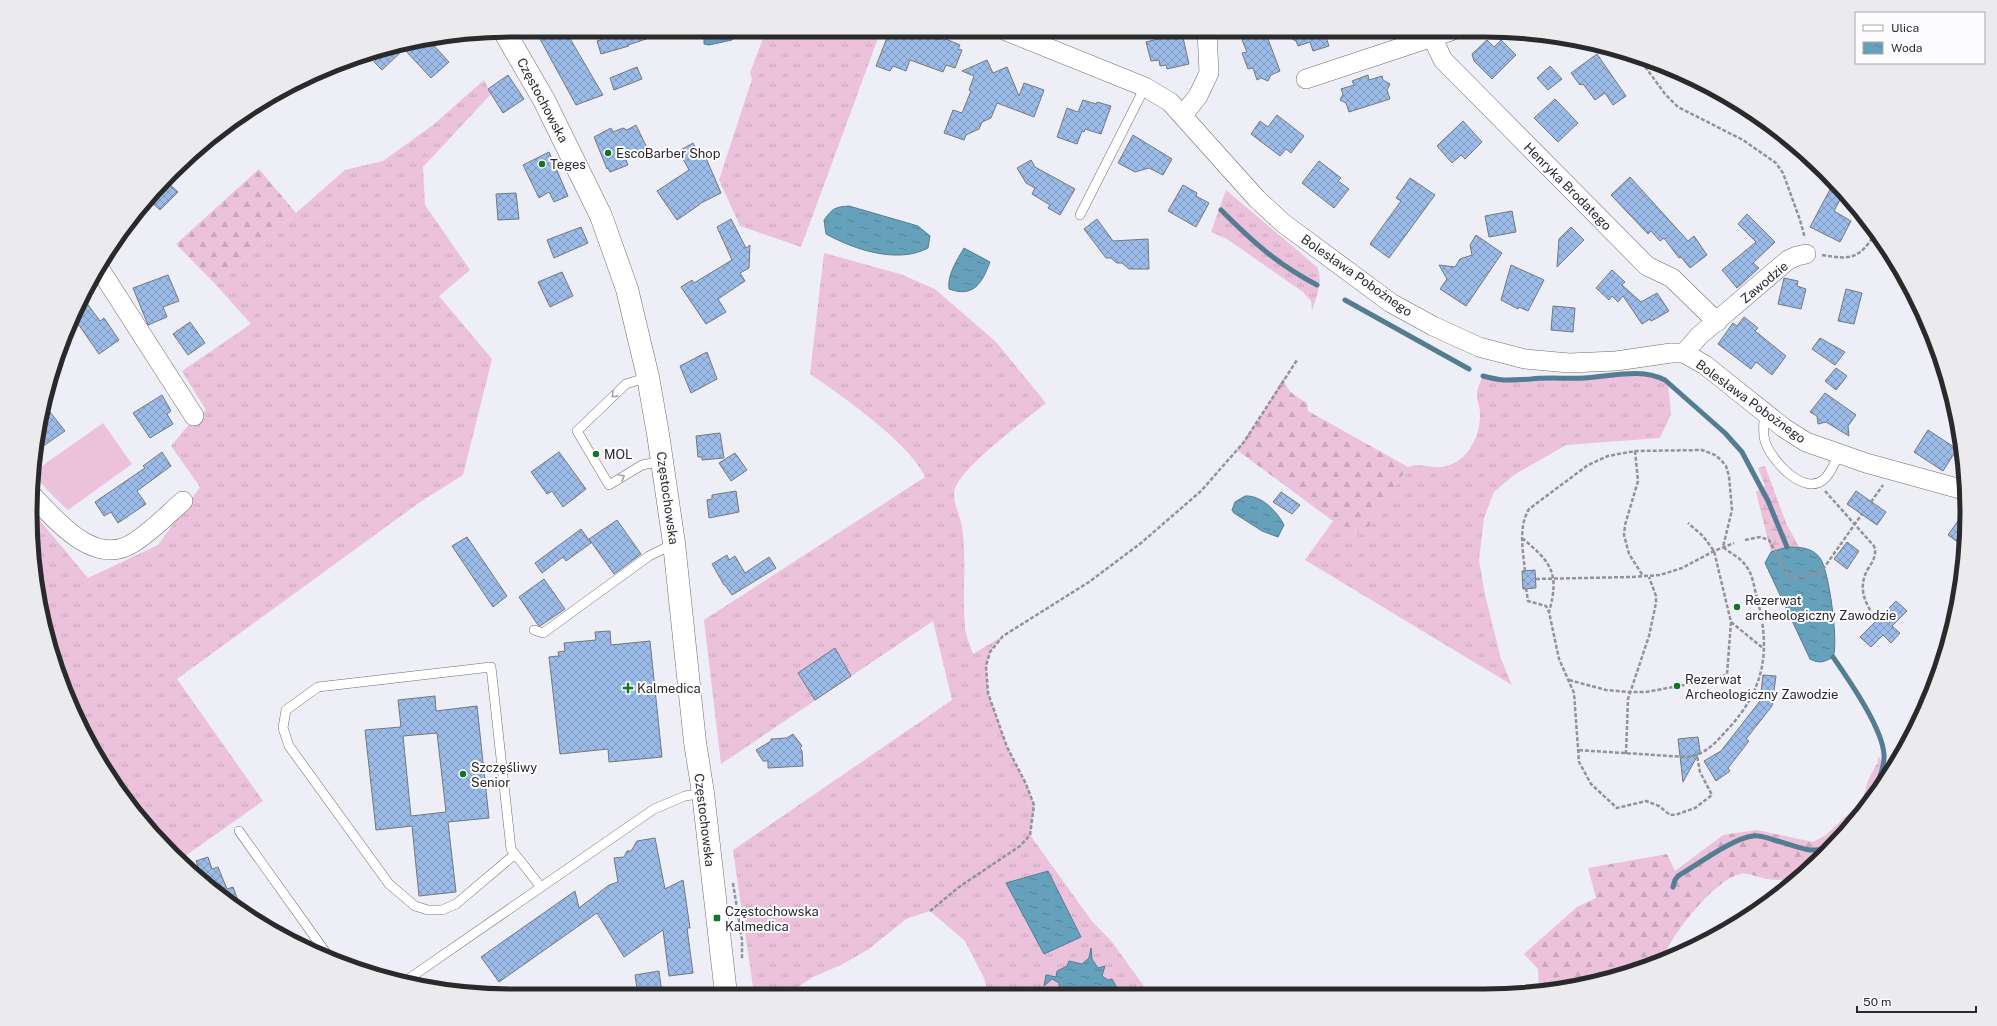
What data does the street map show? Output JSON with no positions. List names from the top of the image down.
{
  "streets": {
    "main road": ["Częstochowska"],
    "street": ["Henryka Brodatego", "Bolesława Pobożnego", "Zawodzie"]
  },
  "crossings": [
    ["Henryka Brodatego", "Zawodzie"],
    ["Bolesława Pobożnego", "Zawodzie"]
  ],
  "places": {
    "other": [
      "EscoBarber Shop",
      "Teges",
      "MOL",
      "Rezerwat archeologiczny Zawodzie",
      "Rezerwat Archeologiczny Zawodzie",
      "Szczęśliwy Senior"
    ],
    "health": ["Kalmedica"],
    "transit": ["Częstochowska Kalmedica"]
  },
  "legend": ["Ulica", "Woda"],
  "scale_bar": "50 m"
}
